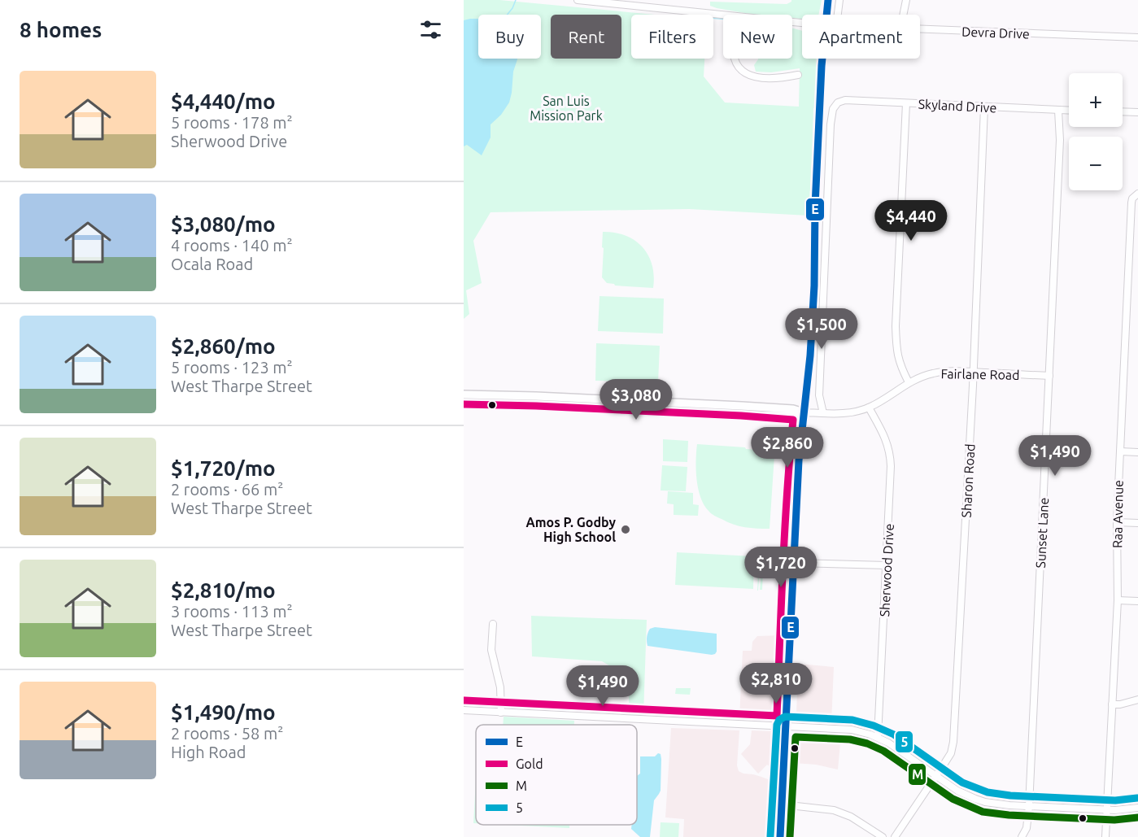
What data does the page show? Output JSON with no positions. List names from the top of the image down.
{
  "streets": {
    "street": [
      "Devra Drive",
      "Skyland Drive",
      "Fairlane Road",
      "Sharon Road",
      "Raa Avenue",
      "Sunset Lane",
      "Sherwood Drive"
    ]
  },
  "crossings": [
    ["Skyland Drive", "Fairlane Road"],
    ["Skyland Drive", "Sharon Road"],
    ["Skyland Drive", "Sunset Lane"],
    ["Fairlane Road", "Sharon Road"],
    ["Fairlane Road", "Sunset Lane"],
    ["Fairlane Road", "Sherwood Drive"]
  ],
  "parks": ["San Luis Mission Park"],
  "places": ["Amos P. Godby High School"],
  "lines": [
    "transit line E",
    "transit line Gold",
    "transit line 5",
    "transit line M"
  ],
  "legend": [
    "E",
    "Gold",
    "M",
    "5"
  ],
  "page": {
    "heading": "8 homes",
    "chip": [
      "Buy",
      "Rent",
      "Filters",
      "New",
      "Apartment"
    ],
    "list": [
      {
        "name": "$4,440/mo",
        "note": "5 rooms · 178 m² · Sherwood Drive"
      },
      {
        "name": "$3,080/mo",
        "note": "4 rooms · 140 m² · Ocala Road"
      },
      {
        "name": "$2,860/mo",
        "note": "5 rooms · 123 m² · West Tharpe Street"
      },
      {
        "name": "$1,720/mo",
        "note": "2 rooms · 66 m² · West Tharpe Street"
      },
      {
        "name": "$2,810/mo",
        "note": "3 rooms · 113 m² · West Tharpe Street"
      },
      {
        "name": "$1,490/mo",
        "note": "2 rooms · 58 m² · High Road"
      }
    ],
    "map_buttons": ["+", "−"],
    "price": [
      "$4,440",
      "$1,500",
      "$3,080",
      "$2,860",
      "$1,490",
      "$1,720",
      "$2,810",
      "$1,490"
    ]
  }
}
